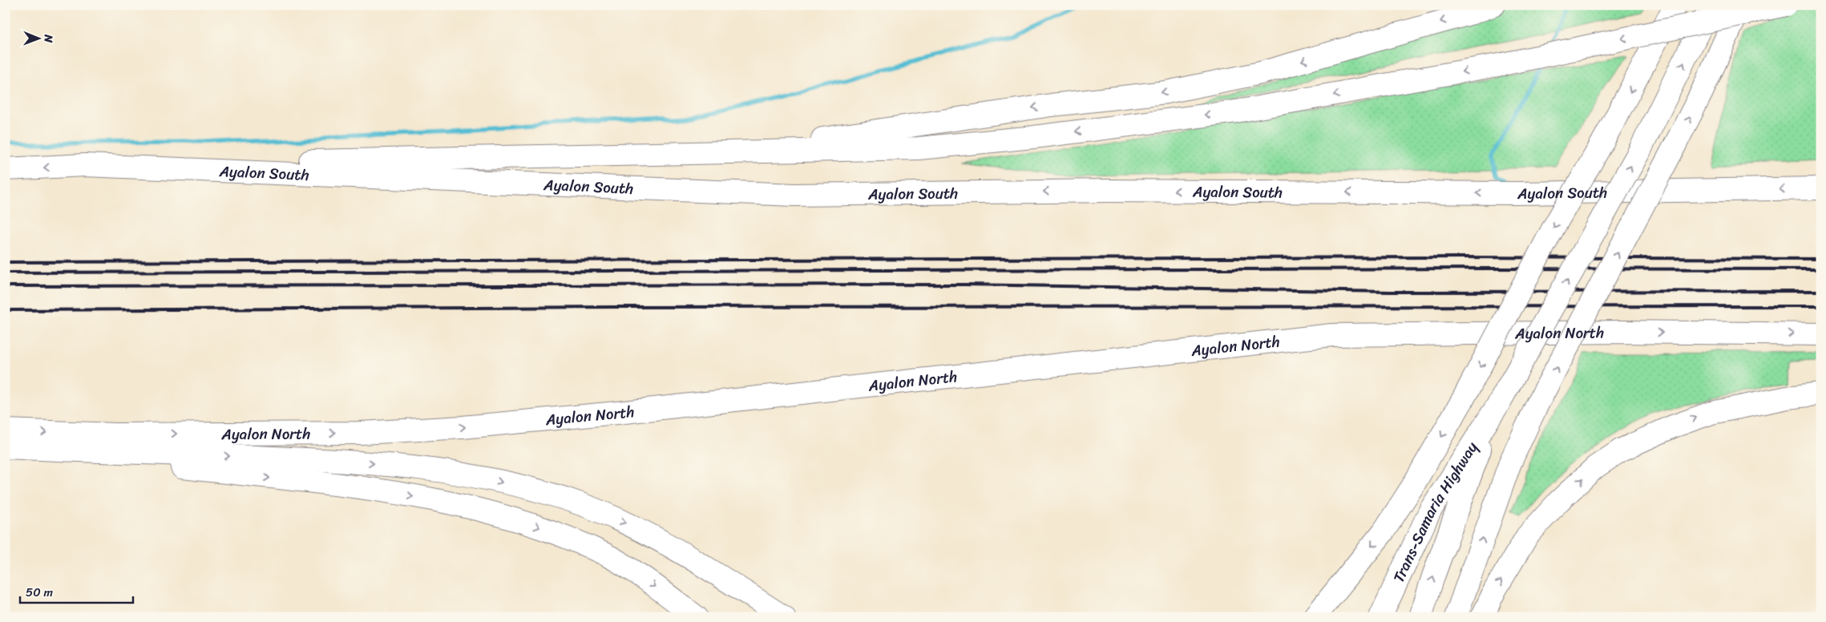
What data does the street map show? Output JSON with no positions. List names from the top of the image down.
{
  "streets": {
    "highway": ["Ayalon South", "Ayalon North", "Trans-Samaria Highway"]
  },
  "scale_bar": "50 m",
  "north": "right"
}
